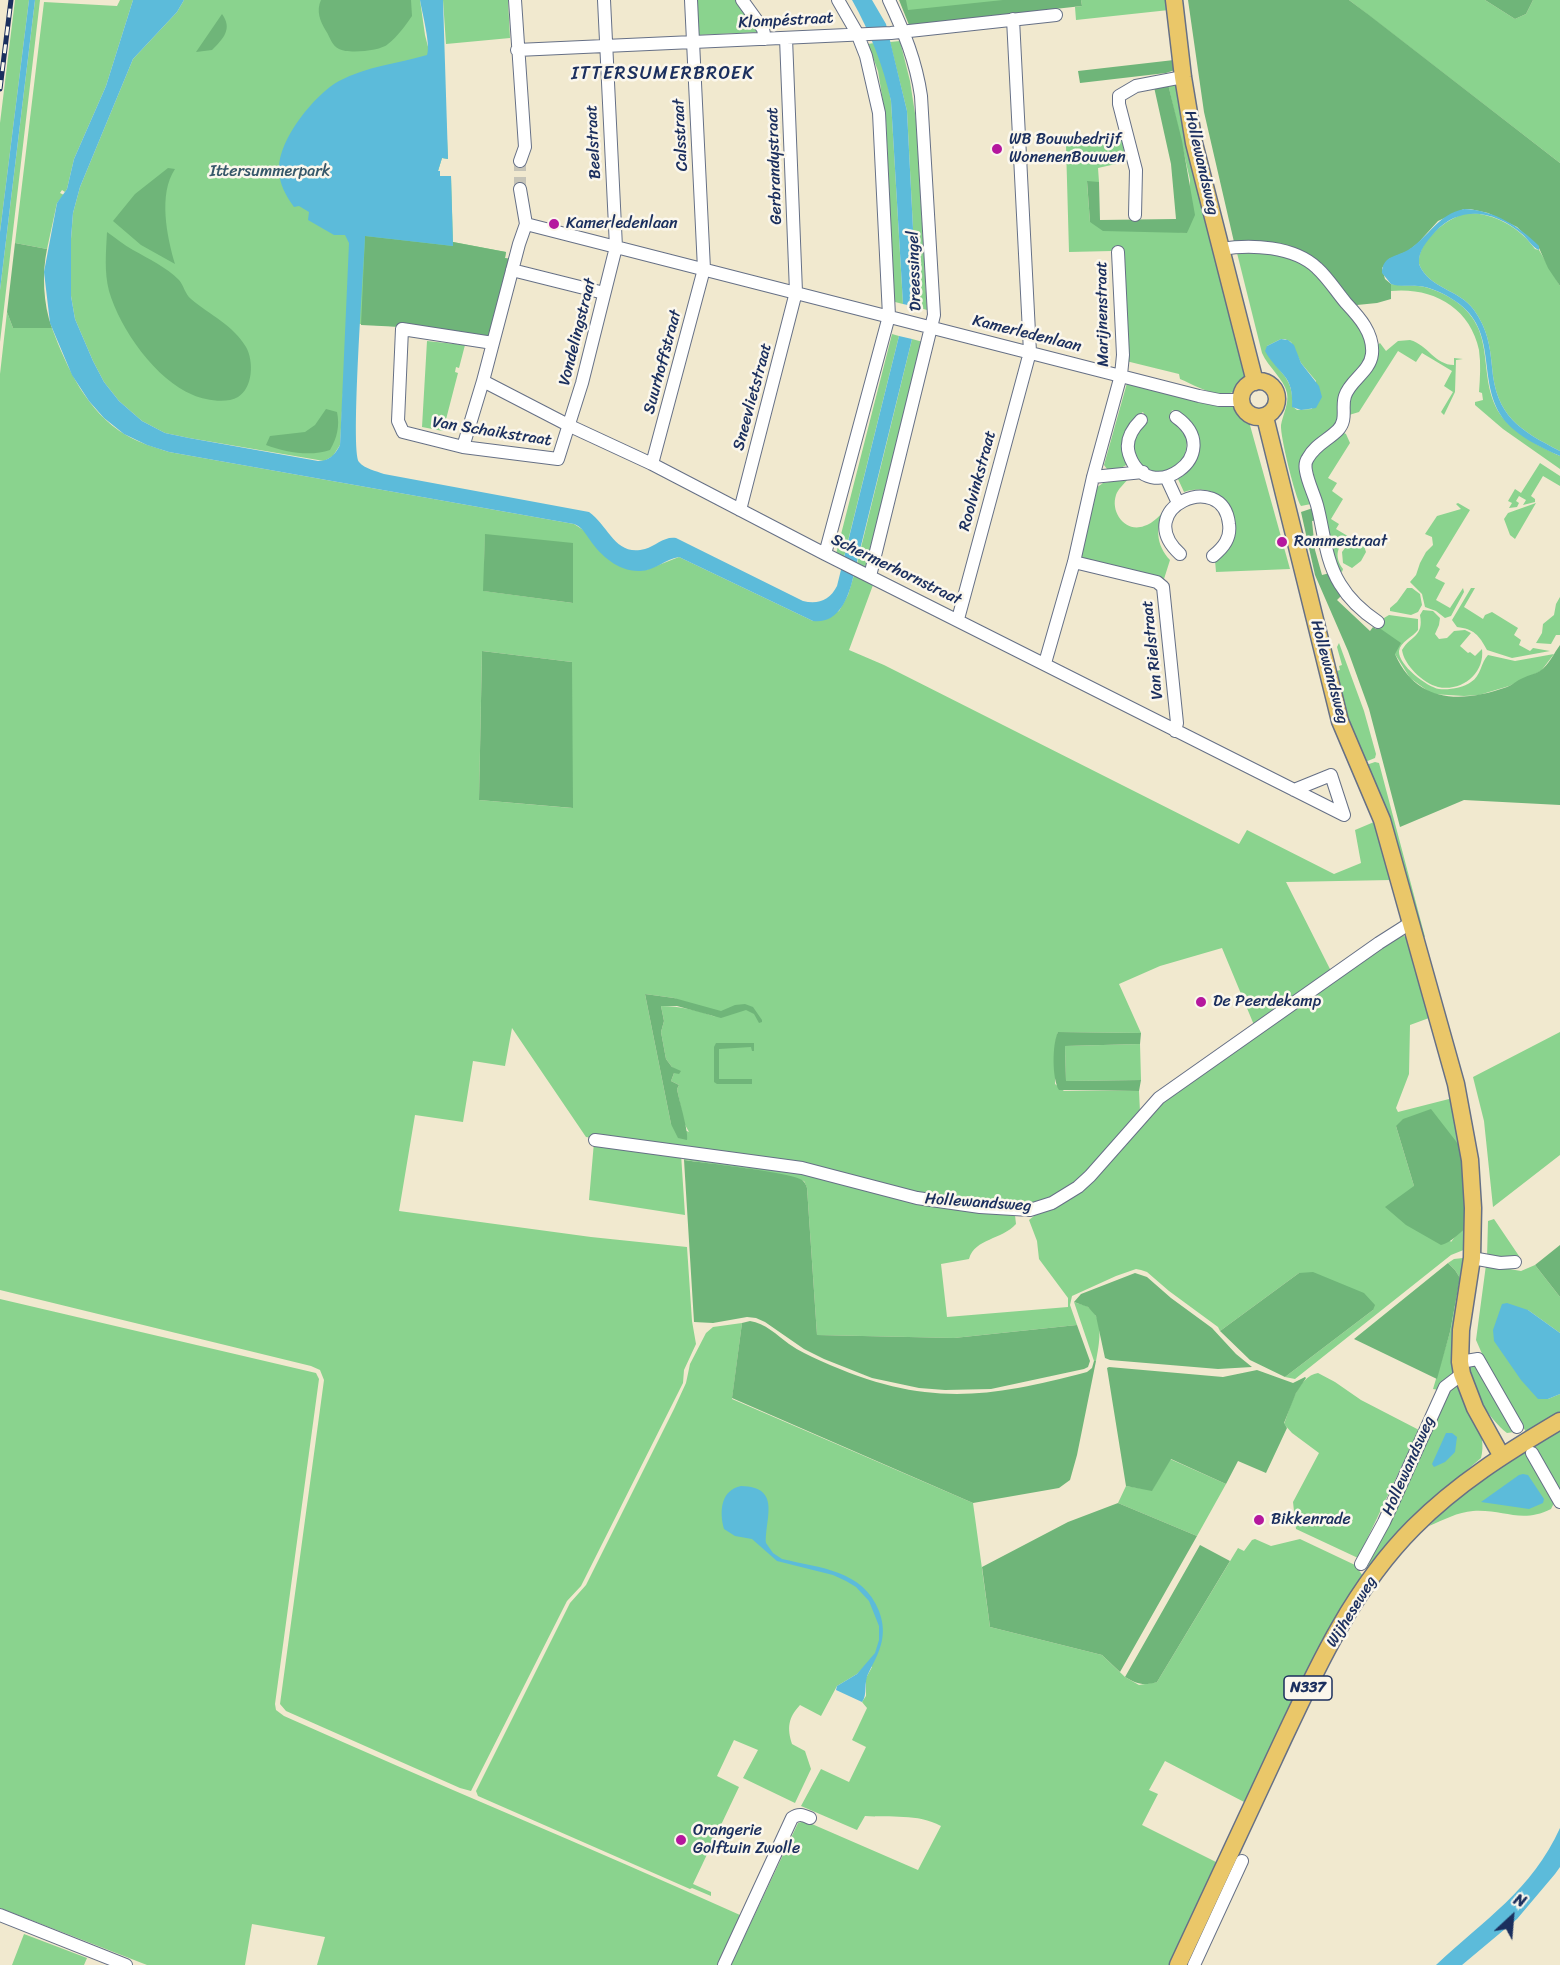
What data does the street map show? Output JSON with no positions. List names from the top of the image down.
{
  "streets": {
    "main road": ["Hollewandsweg", "Wijheseweg", "N337"],
    "street": [
      "Klompéstraat",
      "Calsstraat",
      "Beelstraat",
      "Gerbrandystraat",
      "Dreessingel",
      "Marijnenstraat",
      "Vondelingstraat",
      "Kamerledenlaan",
      "Suurhoffstraat",
      "Sneevlietstraat",
      "Van Schaikstraat",
      "Roolvinkstraat",
      "Schermerhornstraat",
      "Van Rielstraat"
    ]
  },
  "crossings": [
    ["Klompéstraat", "Calsstraat"],
    ["Klompéstraat", "Beelstraat"],
    ["Klompéstraat", "Gerbrandystraat"],
    ["Klompéstraat", "Dreessingel"],
    ["Klompéstraat", "Roolvinkstraat"],
    ["Calsstraat", "Kamerledenlaan"],
    ["Calsstraat", "Suurhoffstraat"],
    ["Beelstraat", "Vondelingstraat"],
    ["Beelstraat", "Kamerledenlaan"],
    ["Hollewandsweg", "Kamerledenlaan"],
    ["Hollewandsweg", "Wijheseweg"],
    ["Gerbrandystraat", "Kamerledenlaan"],
    ["Gerbrandystraat", "Sneevlietstraat"],
    ["Dreessingel", "Kamerledenlaan"],
    ["Dreessingel", "Schermerhornstraat"],
    ["Marijnenstraat", "Kamerledenlaan"],
    ["Vondelingstraat", "Kamerledenlaan"],
    ["Vondelingstraat", "Van Schaikstraat"],
    ["Vondelingstraat", "Schermerhornstraat"],
    ["Kamerledenlaan", "Suurhoffstraat"],
    ["Kamerledenlaan", "Sneevlietstraat"],
    ["Kamerledenlaan", "Roolvinkstraat"],
    ["Suurhoffstraat", "Schermerhornstraat"],
    ["Sneevlietstraat", "Schermerhornstraat"],
    ["Van Schaikstraat", "Schermerhornstraat"],
    ["Roolvinkstraat", "Schermerhornstraat"],
    ["Schermerhornstraat", "Van Rielstraat"]
  ],
  "districts": ["ITTERSUMERBROEK"],
  "parks": ["Ittersummerpark"],
  "places": [
    "WB Bouwbedrijf WonenenBouwen",
    "Kamerledenlaan",
    "Rommestraat",
    "De Peerdekamp",
    "Bikkenrade",
    "Orangerie Golftuin Zwolle"
  ],
  "north": "top right"
}
